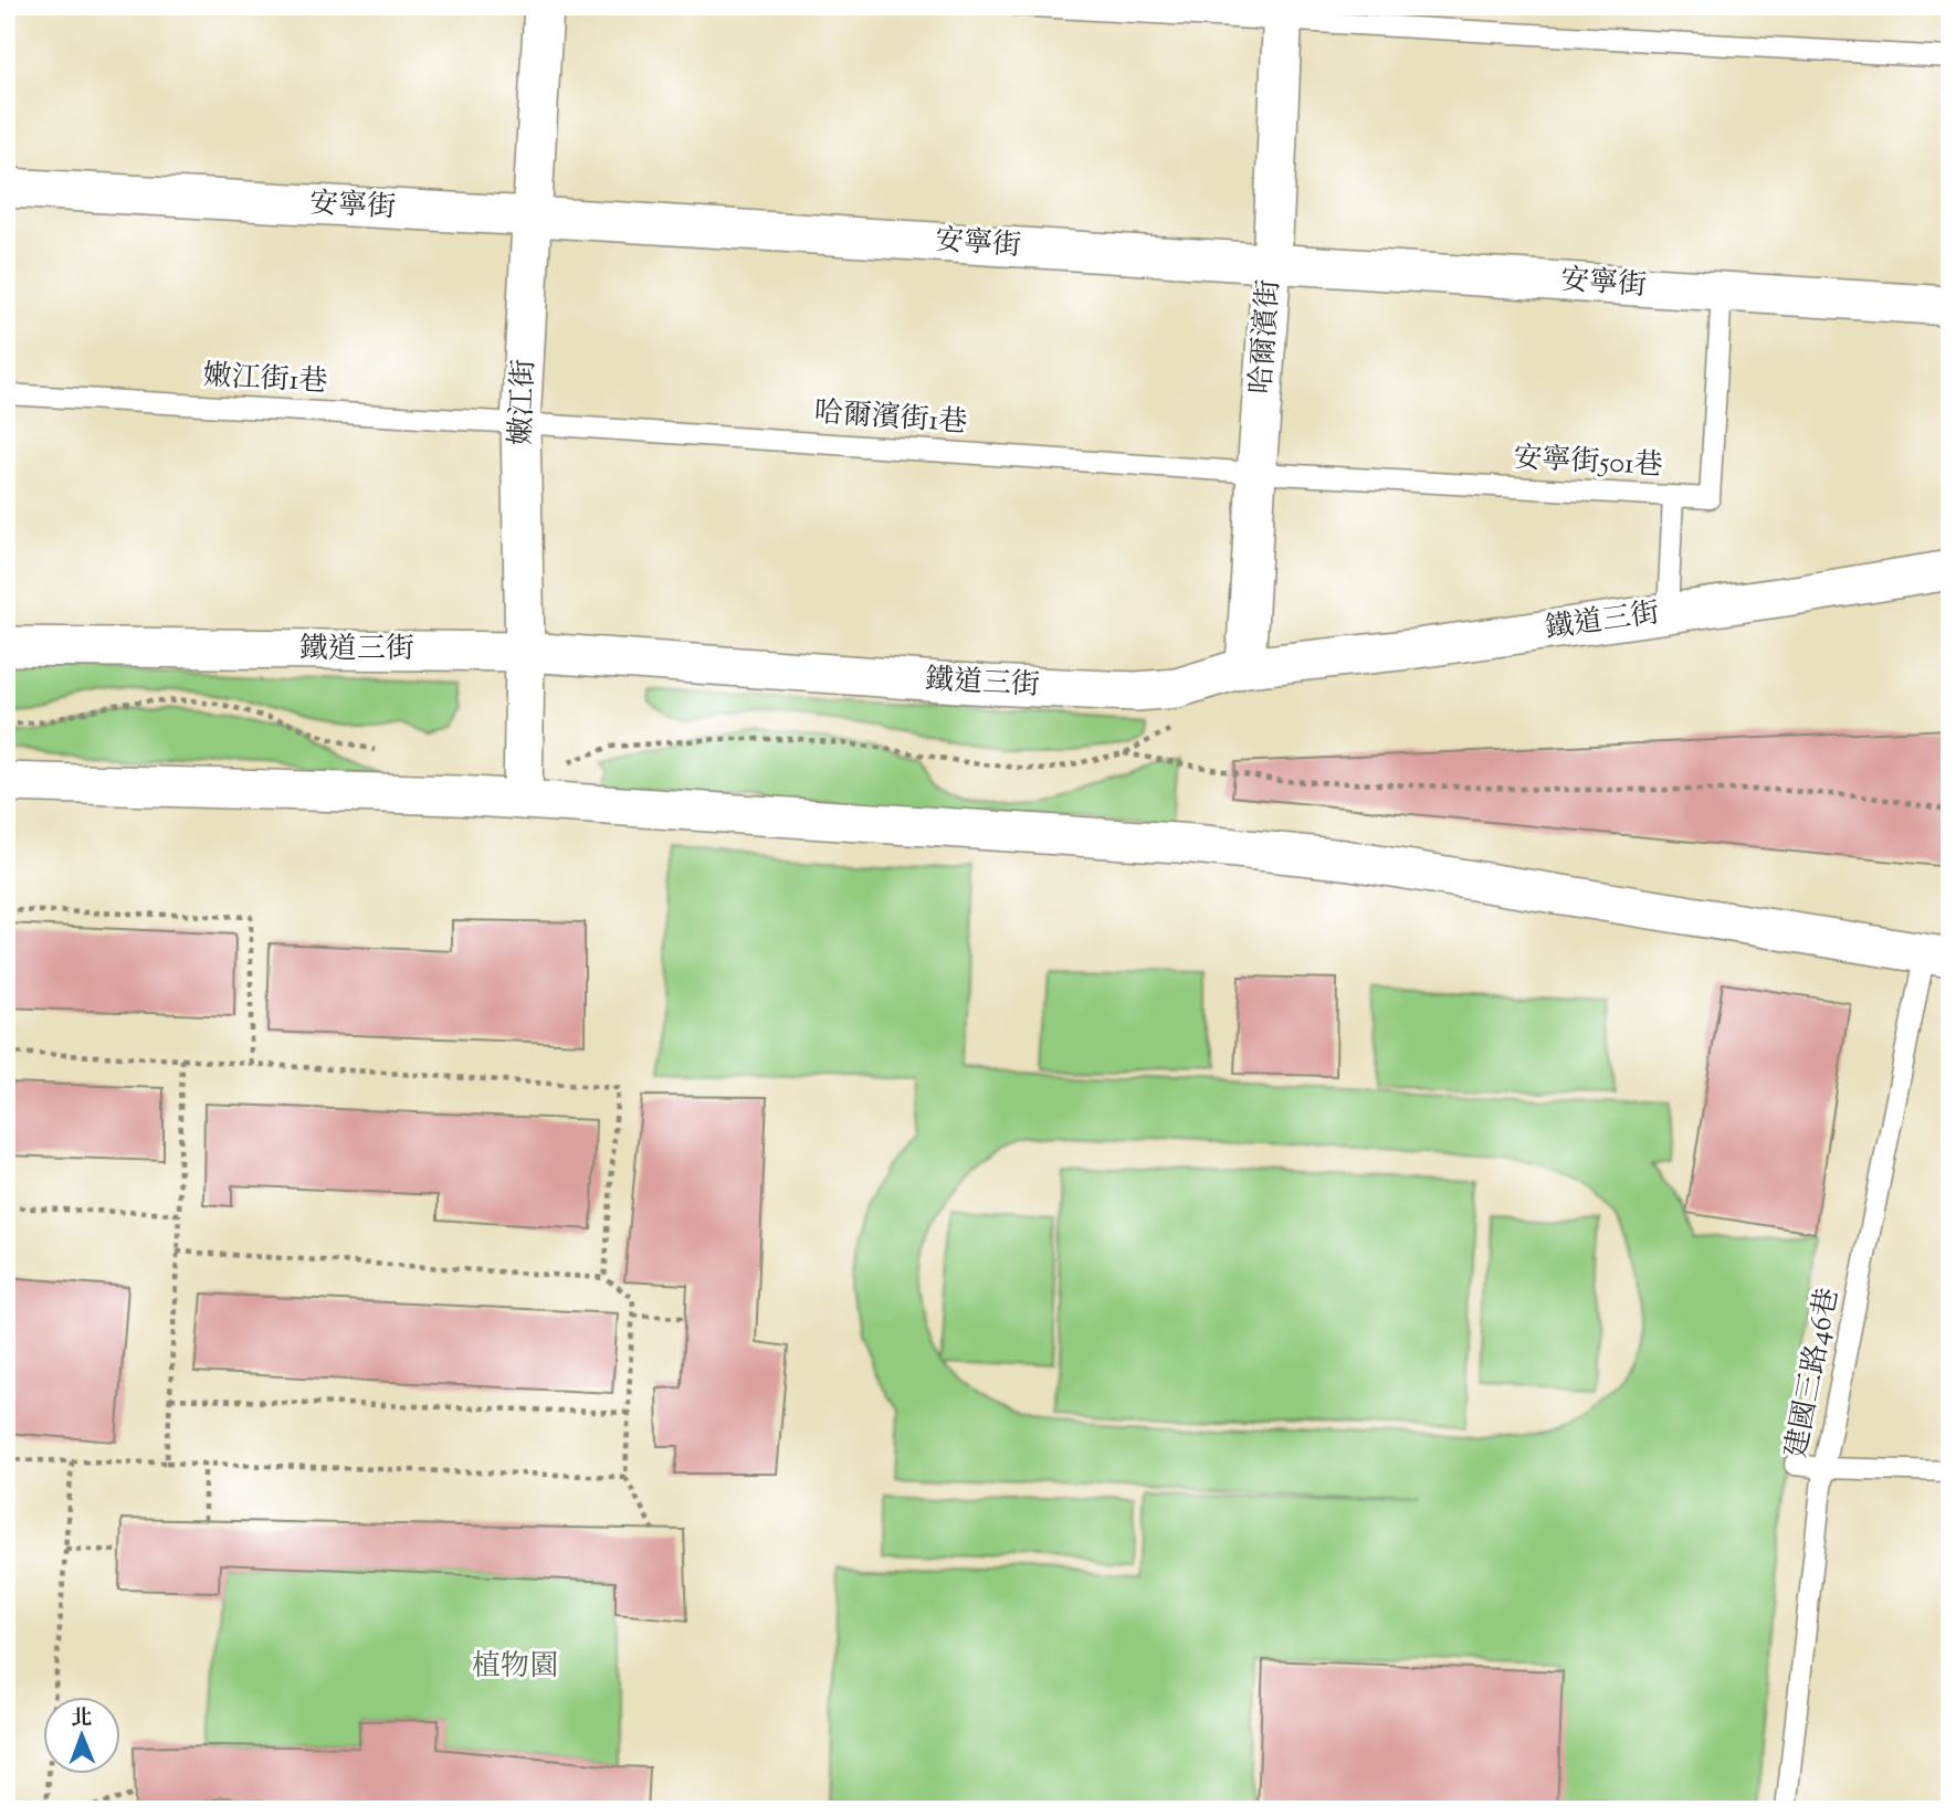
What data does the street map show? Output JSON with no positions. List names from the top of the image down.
{
  "streets": {
    "street": [
      "安寧街",
      "哈爾濱街",
      "嫩江街",
      "鐵道三街"
    ],
    "lane": [
      "嫩江街1巷",
      "哈爾濱街1巷",
      "安寧街501巷",
      "建國三路46巷"
    ]
  },
  "crossings": [
    ["安寧街", "哈爾濱街"],
    ["安寧街", "嫩江街"],
    ["安寧街", "安寧街501巷"],
    ["哈爾濱街", "哈爾濱街1巷"],
    ["哈爾濱街", "安寧街501巷"],
    ["哈爾濱街", "鐵道三街"],
    ["嫩江街1巷", "嫩江街"],
    ["嫩江街1巷", "哈爾濱街1巷"],
    ["嫩江街", "哈爾濱街1巷"],
    ["嫩江街", "鐵道三街"],
    ["哈爾濱街1巷", "安寧街501巷"]
  ],
  "parks": ["植物園"],
  "north": "top"
}
